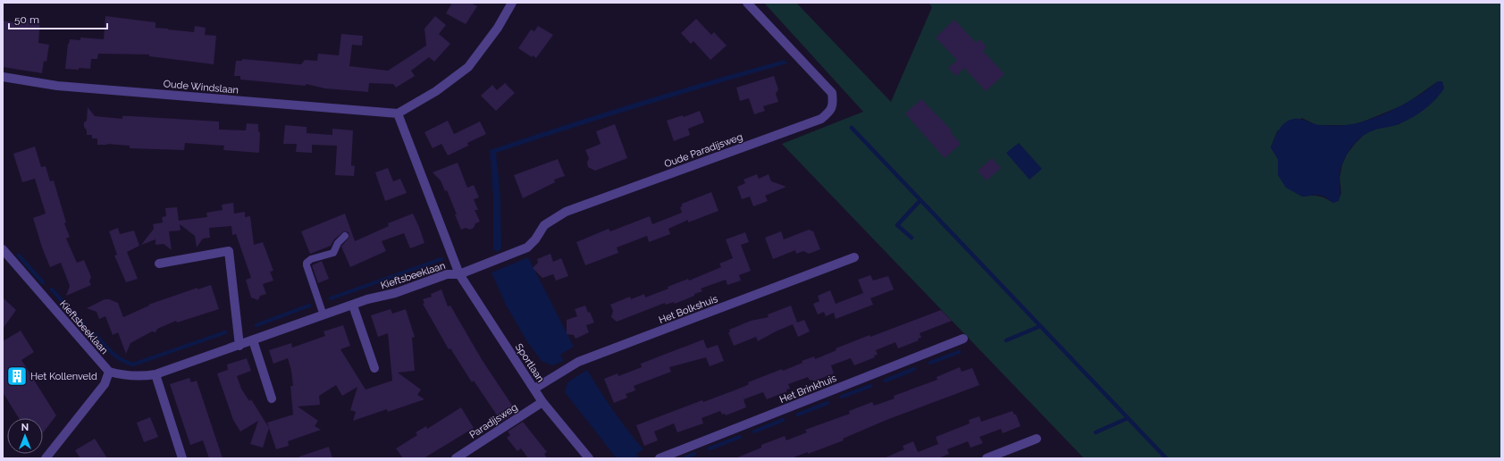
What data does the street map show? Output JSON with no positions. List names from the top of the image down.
{
  "streets": {
    "street": [
      "Oude Windslaan",
      "Oude Paradijsweg",
      "Kieftsbeeklaan",
      "Het Bolkshuis",
      "Sportlaan",
      "Het Brinkhuis",
      "Paradijsweg"
    ]
  },
  "crossings": [
    ["Oude Paradijsweg", "Kieftsbeeklaan"],
    ["Oude Paradijsweg", "Sportlaan"],
    ["Kieftsbeeklaan", "Sportlaan"],
    ["Het Bolkshuis", "Sportlaan"],
    ["Sportlaan", "Paradijsweg"]
  ],
  "places": {
    "building": ["Het Kollenveld"]
  },
  "scale_bar": "50 m",
  "north": "top"
}
